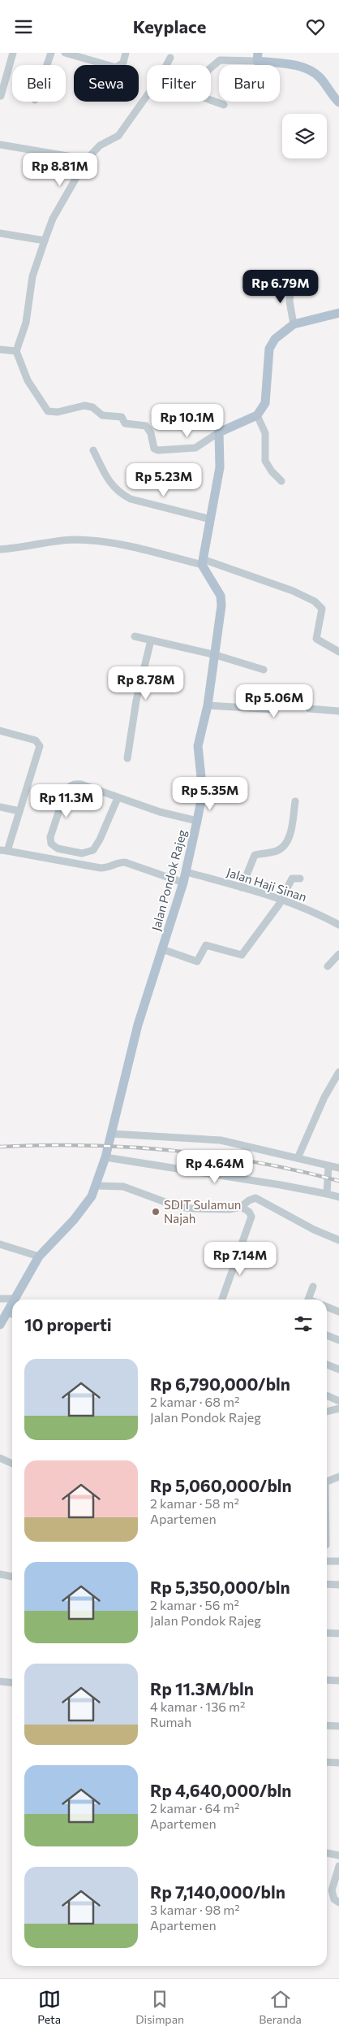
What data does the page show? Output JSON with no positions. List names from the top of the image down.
{
  "streets": {
    "main road": ["Jalan Pondok Rajeg"],
    "street": ["Jalan Haji Sinan"]
  },
  "crossings": [
    ["Jalan Pondok Rajeg", "Jalan Haji Sinan"]
  ],
  "places": ["SDIT Sulamun Najah"],
  "page": {
    "header": "Keyplace",
    "chip": [
      "Beli",
      "Sewa",
      "Filter",
      "Baru"
    ],
    "price": [
      "Rp 8.81M",
      "Rp 6.79M",
      "Rp 10.1M",
      "Rp 5.23M",
      "Rp 8.78M",
      "Rp 5.06M",
      "Rp 5.35M",
      "Rp 11.3M",
      "Rp 4.64M",
      "Rp 7.14M"
    ],
    "heading": "10 properti",
    "list": [
      {
        "name": "Rp 6,790,000/bln",
        "note": "2 kamar · 68 m² · Jalan Pondok Rajeg"
      },
      {
        "name": "Rp 5,060,000/bln",
        "note": "2 kamar · 58 m² · Apartemen"
      },
      {
        "name": "Rp 5,350,000/bln",
        "note": "2 kamar · 56 m² · Jalan Pondok Rajeg"
      },
      {
        "name": "Rp 11.3M/bln",
        "note": "4 kamar · 136 m² · Rumah"
      },
      {
        "name": "Rp 4,640,000/bln",
        "note": "2 kamar · 64 m² · Apartemen"
      },
      {
        "name": "Rp 7,140,000/bln",
        "note": "3 kamar · 98 m² · Apartemen"
      }
    ],
    "tabs": ["Peta", "Disimpan", "Beranda"]
  }
}
